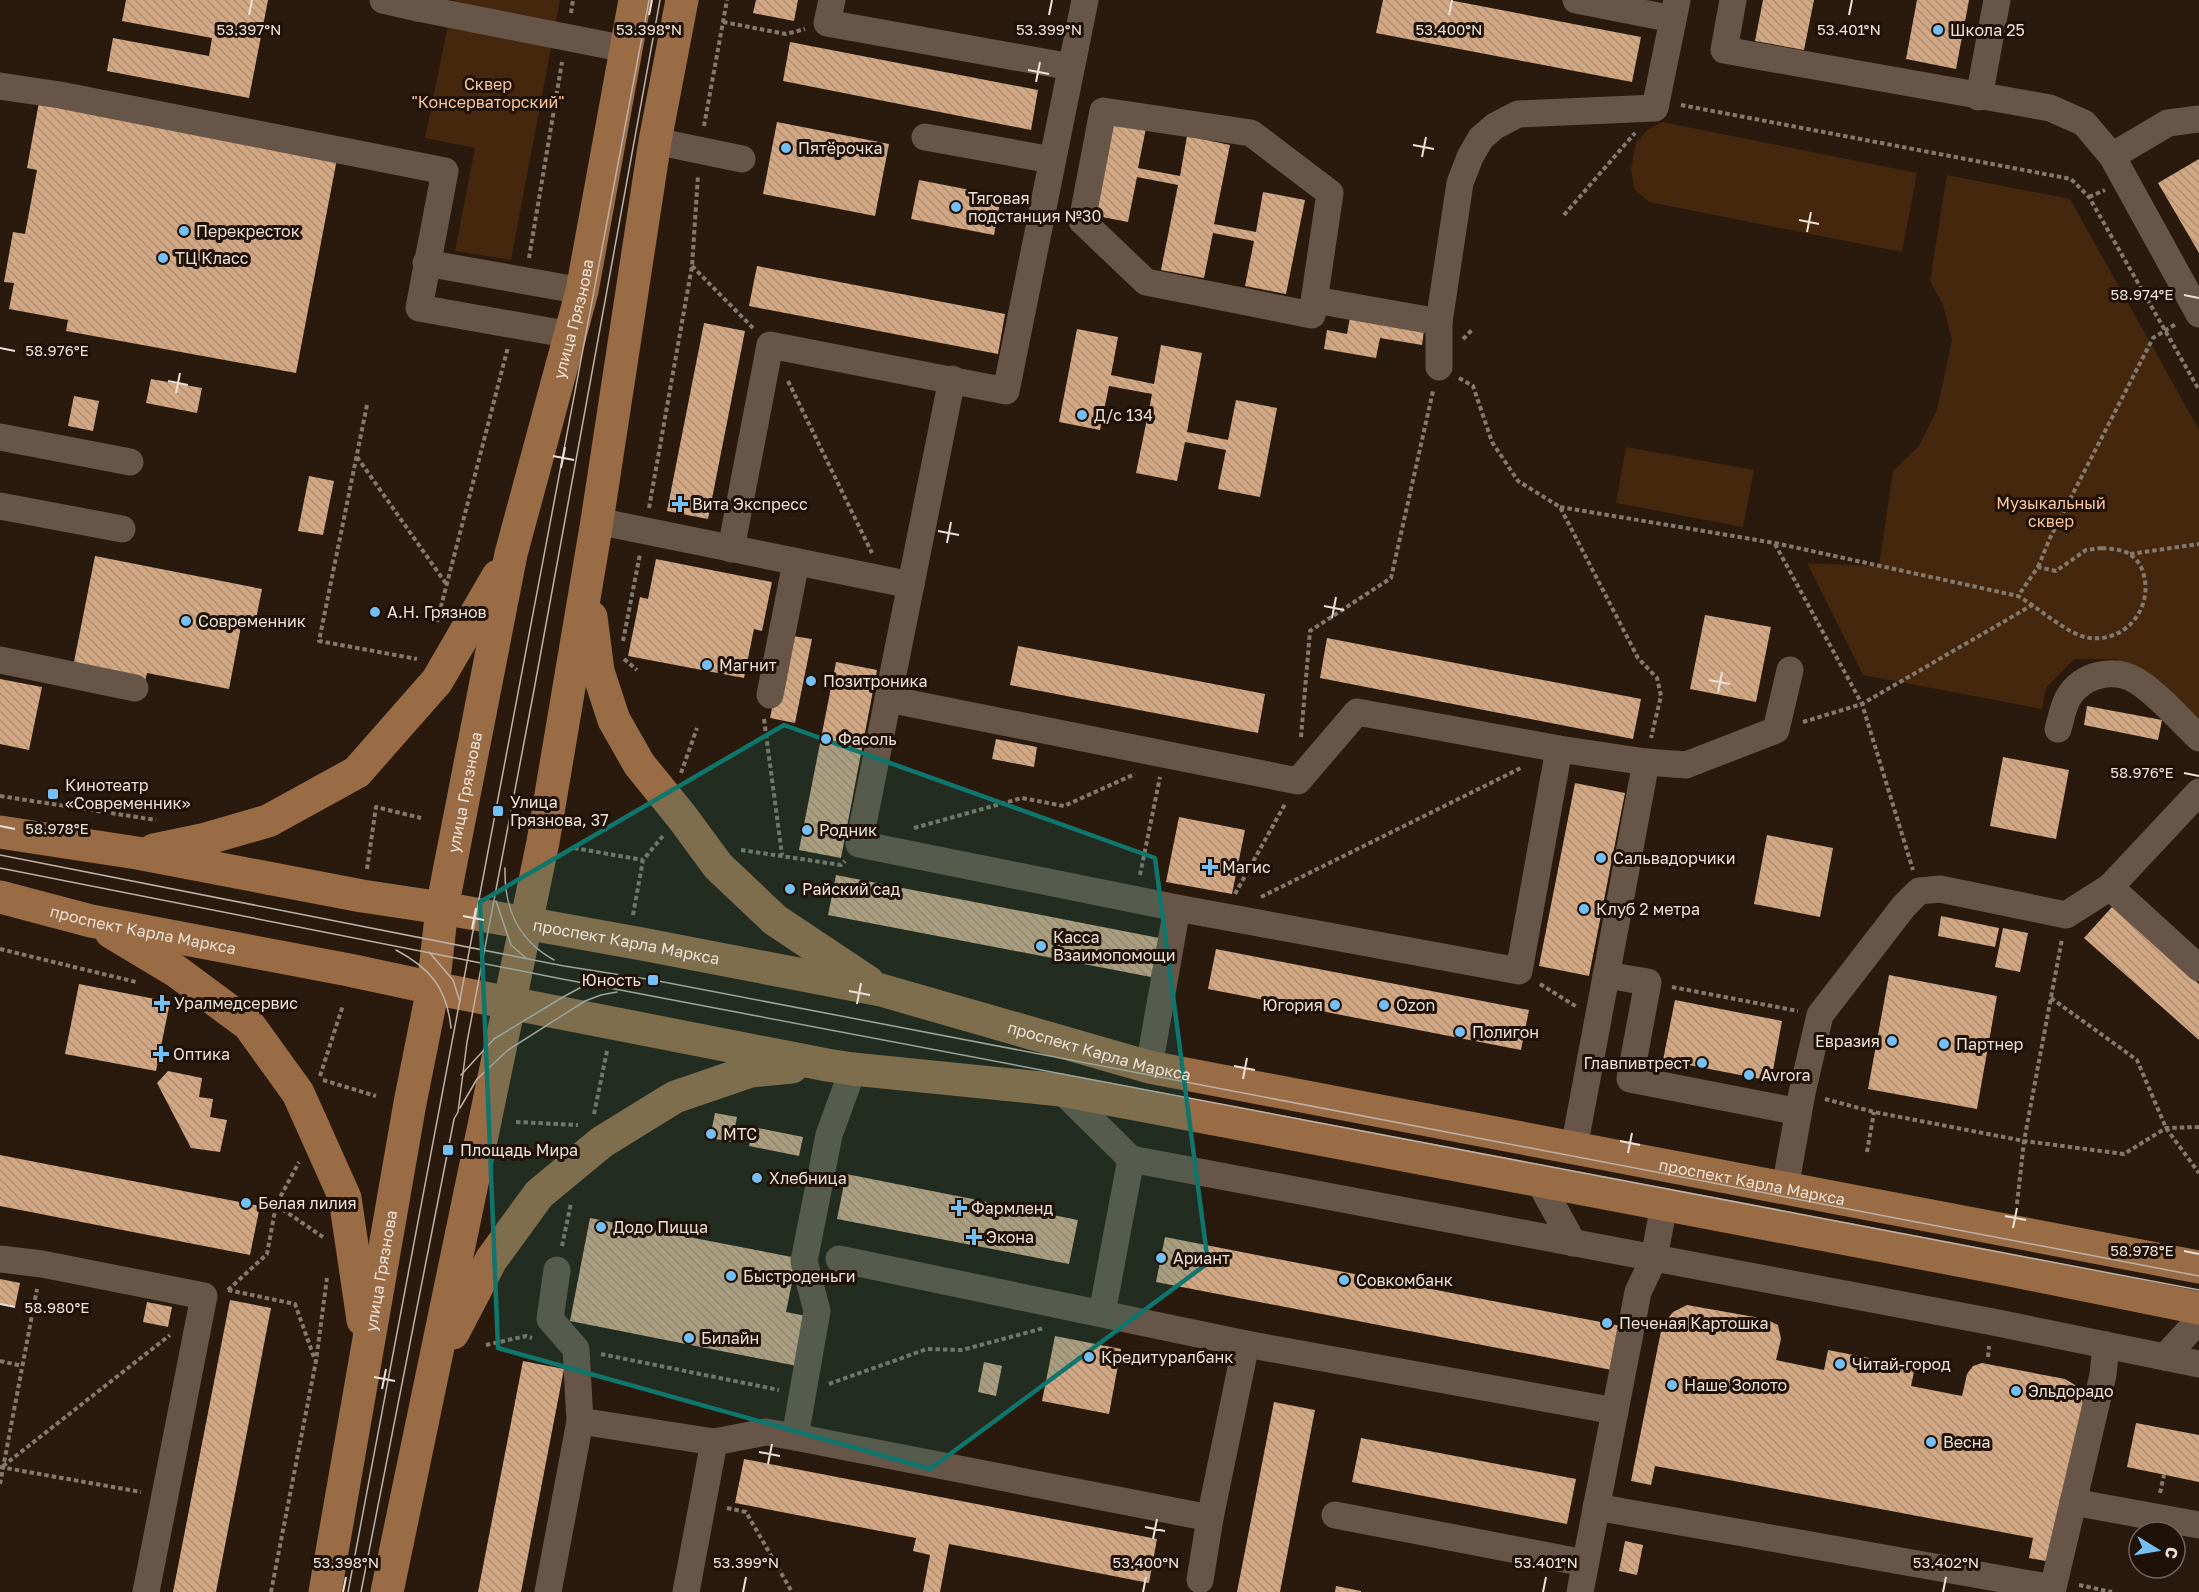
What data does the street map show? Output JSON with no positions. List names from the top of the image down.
{
  "streets": {
    "main road": ["улица Грязнова", "проспект Карла Маркса"]
  },
  "crossings": [
    ["улица Грязнова", "проспект Карла Маркса"]
  ],
  "parks": ["Сквер \"Консерваторский\"", "Музыкальный сквер"],
  "places": {
    "other": [
      "Школа 25",
      "Пятёрочка",
      "Тяговая подстанция №30",
      "Перекресток",
      "ТЦ Класс",
      "Д/с 134",
      "А.Н. Грязнов",
      "Современник",
      "Магнит",
      "Позитроника",
      "Фасоль",
      "Родник",
      "Сальвадорчики",
      "Райский сад",
      "Клуб 2 метра",
      "Касса Взаимопомощи",
      "Югория",
      "Ozon",
      "Полигон",
      "Евразия",
      "Партнер",
      "Главпивтрест",
      "Avrora",
      "МТС",
      "Хлебница",
      "Белая лилия",
      "Додо Пицца",
      "Ариант",
      "Быстроденьги",
      "Совкомбанк",
      "Печеная Картошка",
      "Билайн",
      "Кредитуралбанк",
      "Читай-город",
      "Наше Золото",
      "Эльдорадо",
      "Весна"
    ],
    "health": [
      "Вита Экспресс",
      "Магис",
      "Уралмедсервис",
      "Оптика",
      "Фармленд",
      "Экона"
    ],
    "transit": [
      "Кинотеатр «Современник»",
      "Улица Грязнова, 37",
      "Юность",
      "Площадь Мира"
    ]
  },
  "north": "right",
  "coordinates": [
    "53.397°N",
    "53.398°N",
    "53.399°N",
    "53.400°N",
    "53.401°N",
    "58.974°E",
    "58.976°E",
    "58.978°E",
    "58.980°E",
    "53.402°N"
  ]
}
